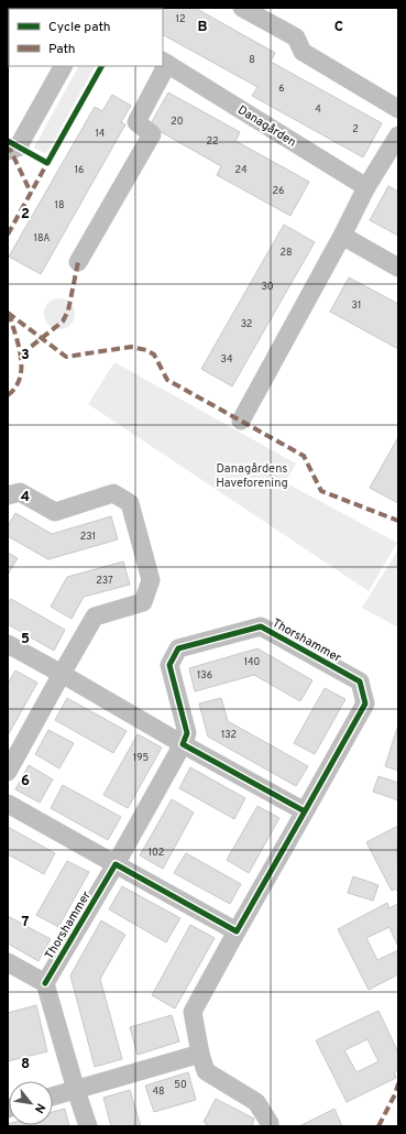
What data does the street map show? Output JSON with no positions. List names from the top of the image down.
{
  "streets": {
    "street": ["Danagården", "Thorshammer"]
  },
  "parks": ["Danagårdens Haveforening"],
  "house_numbers": [
    "12",
    "8",
    "6",
    "4",
    "20",
    "2",
    "14",
    "22",
    "16",
    "24",
    "26",
    "18",
    "18A",
    "28",
    "30",
    "31",
    "32",
    "34",
    "231",
    "237",
    "140",
    "136",
    "132",
    "195",
    "102",
    "50",
    "48"
  ],
  "legend": ["Cycle path", "Path"],
  "north": "bottom right",
  "grid": {
    "columns": ["B", "C"],
    "rows": [
      "2",
      "3",
      "4",
      "5",
      "6",
      "7",
      "8"
    ]
  }
}
